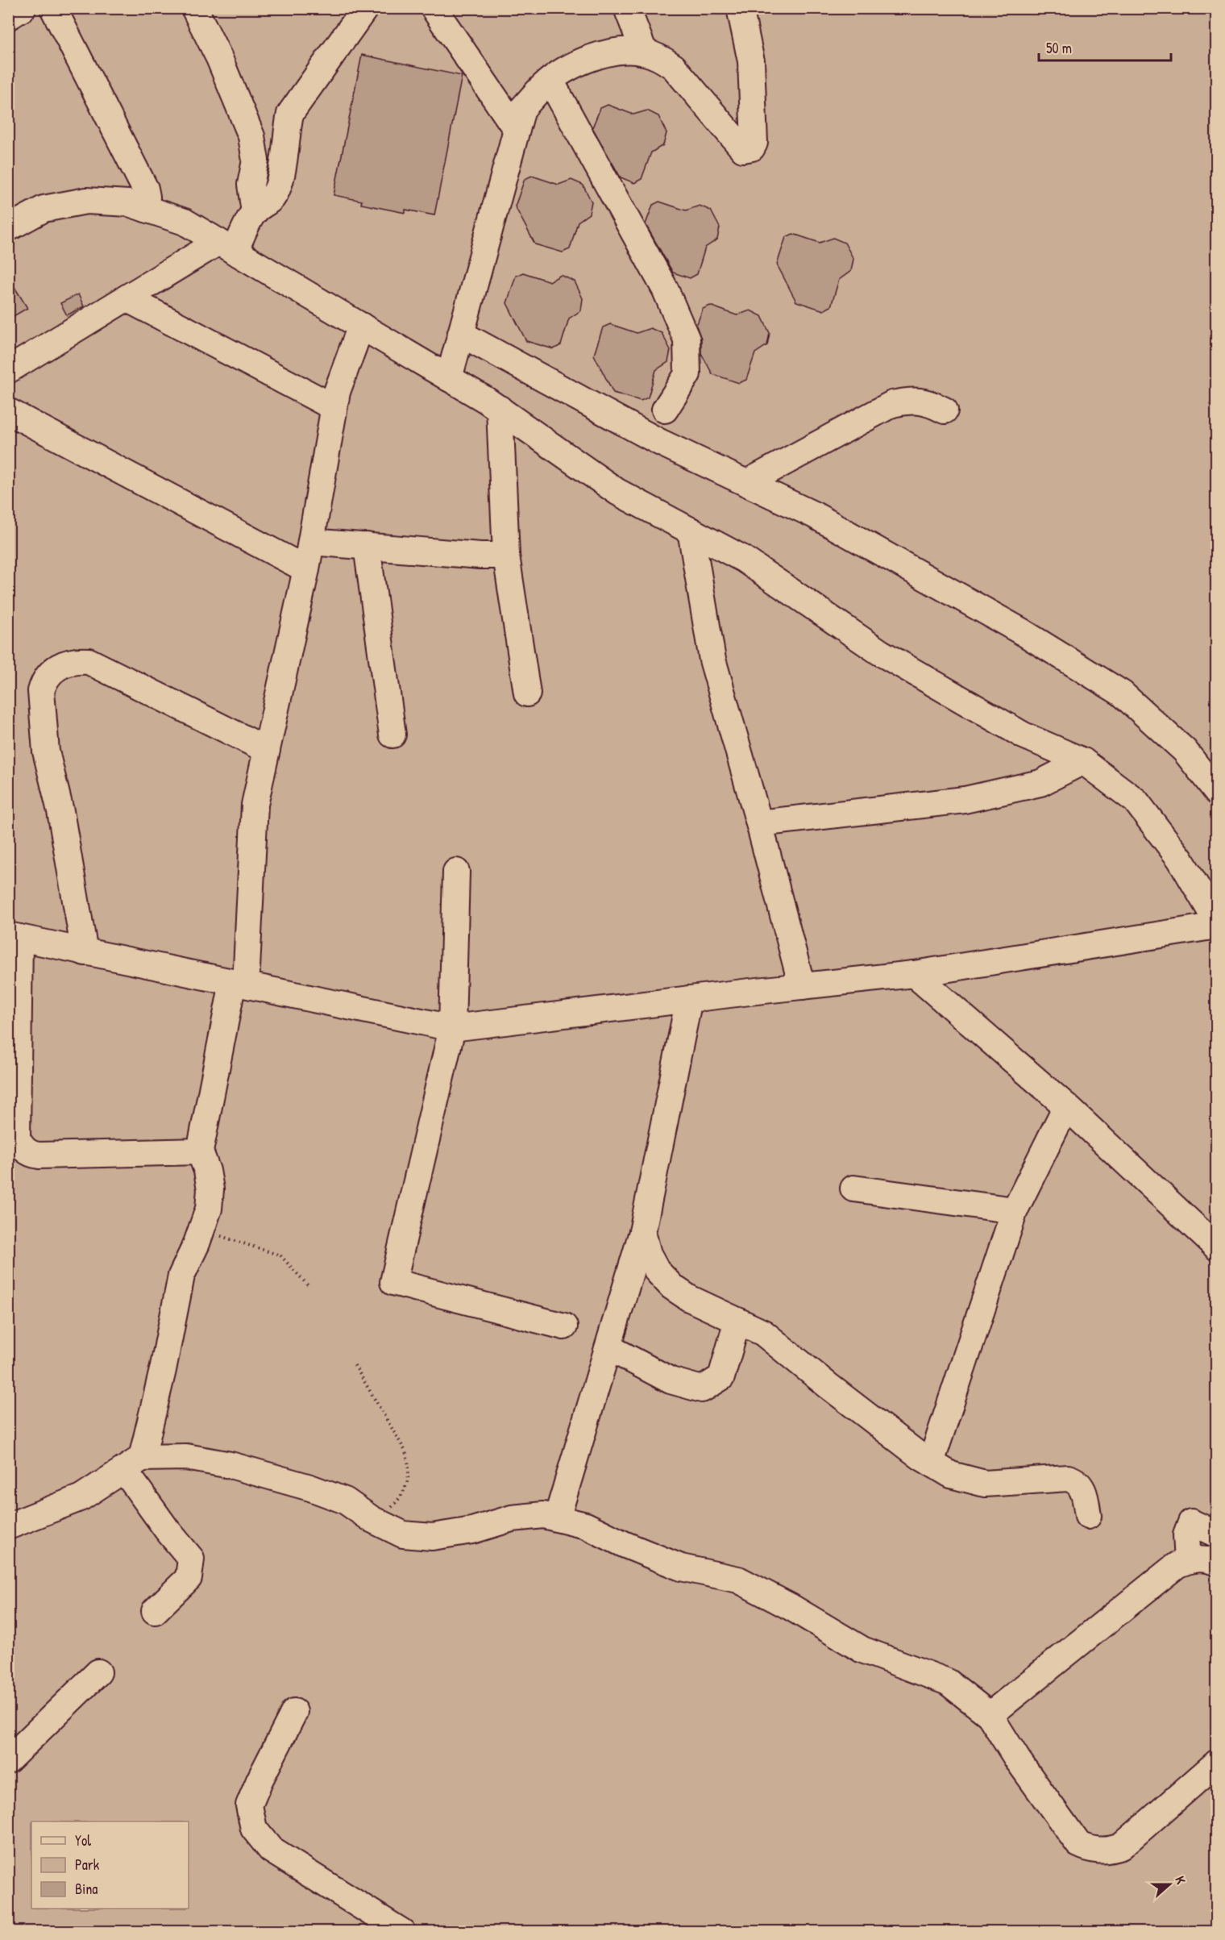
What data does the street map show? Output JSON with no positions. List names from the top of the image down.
{
  "legend": ["Yol", "Park", "Bina"],
  "scale_bar": "50 m",
  "north": "right"
}
